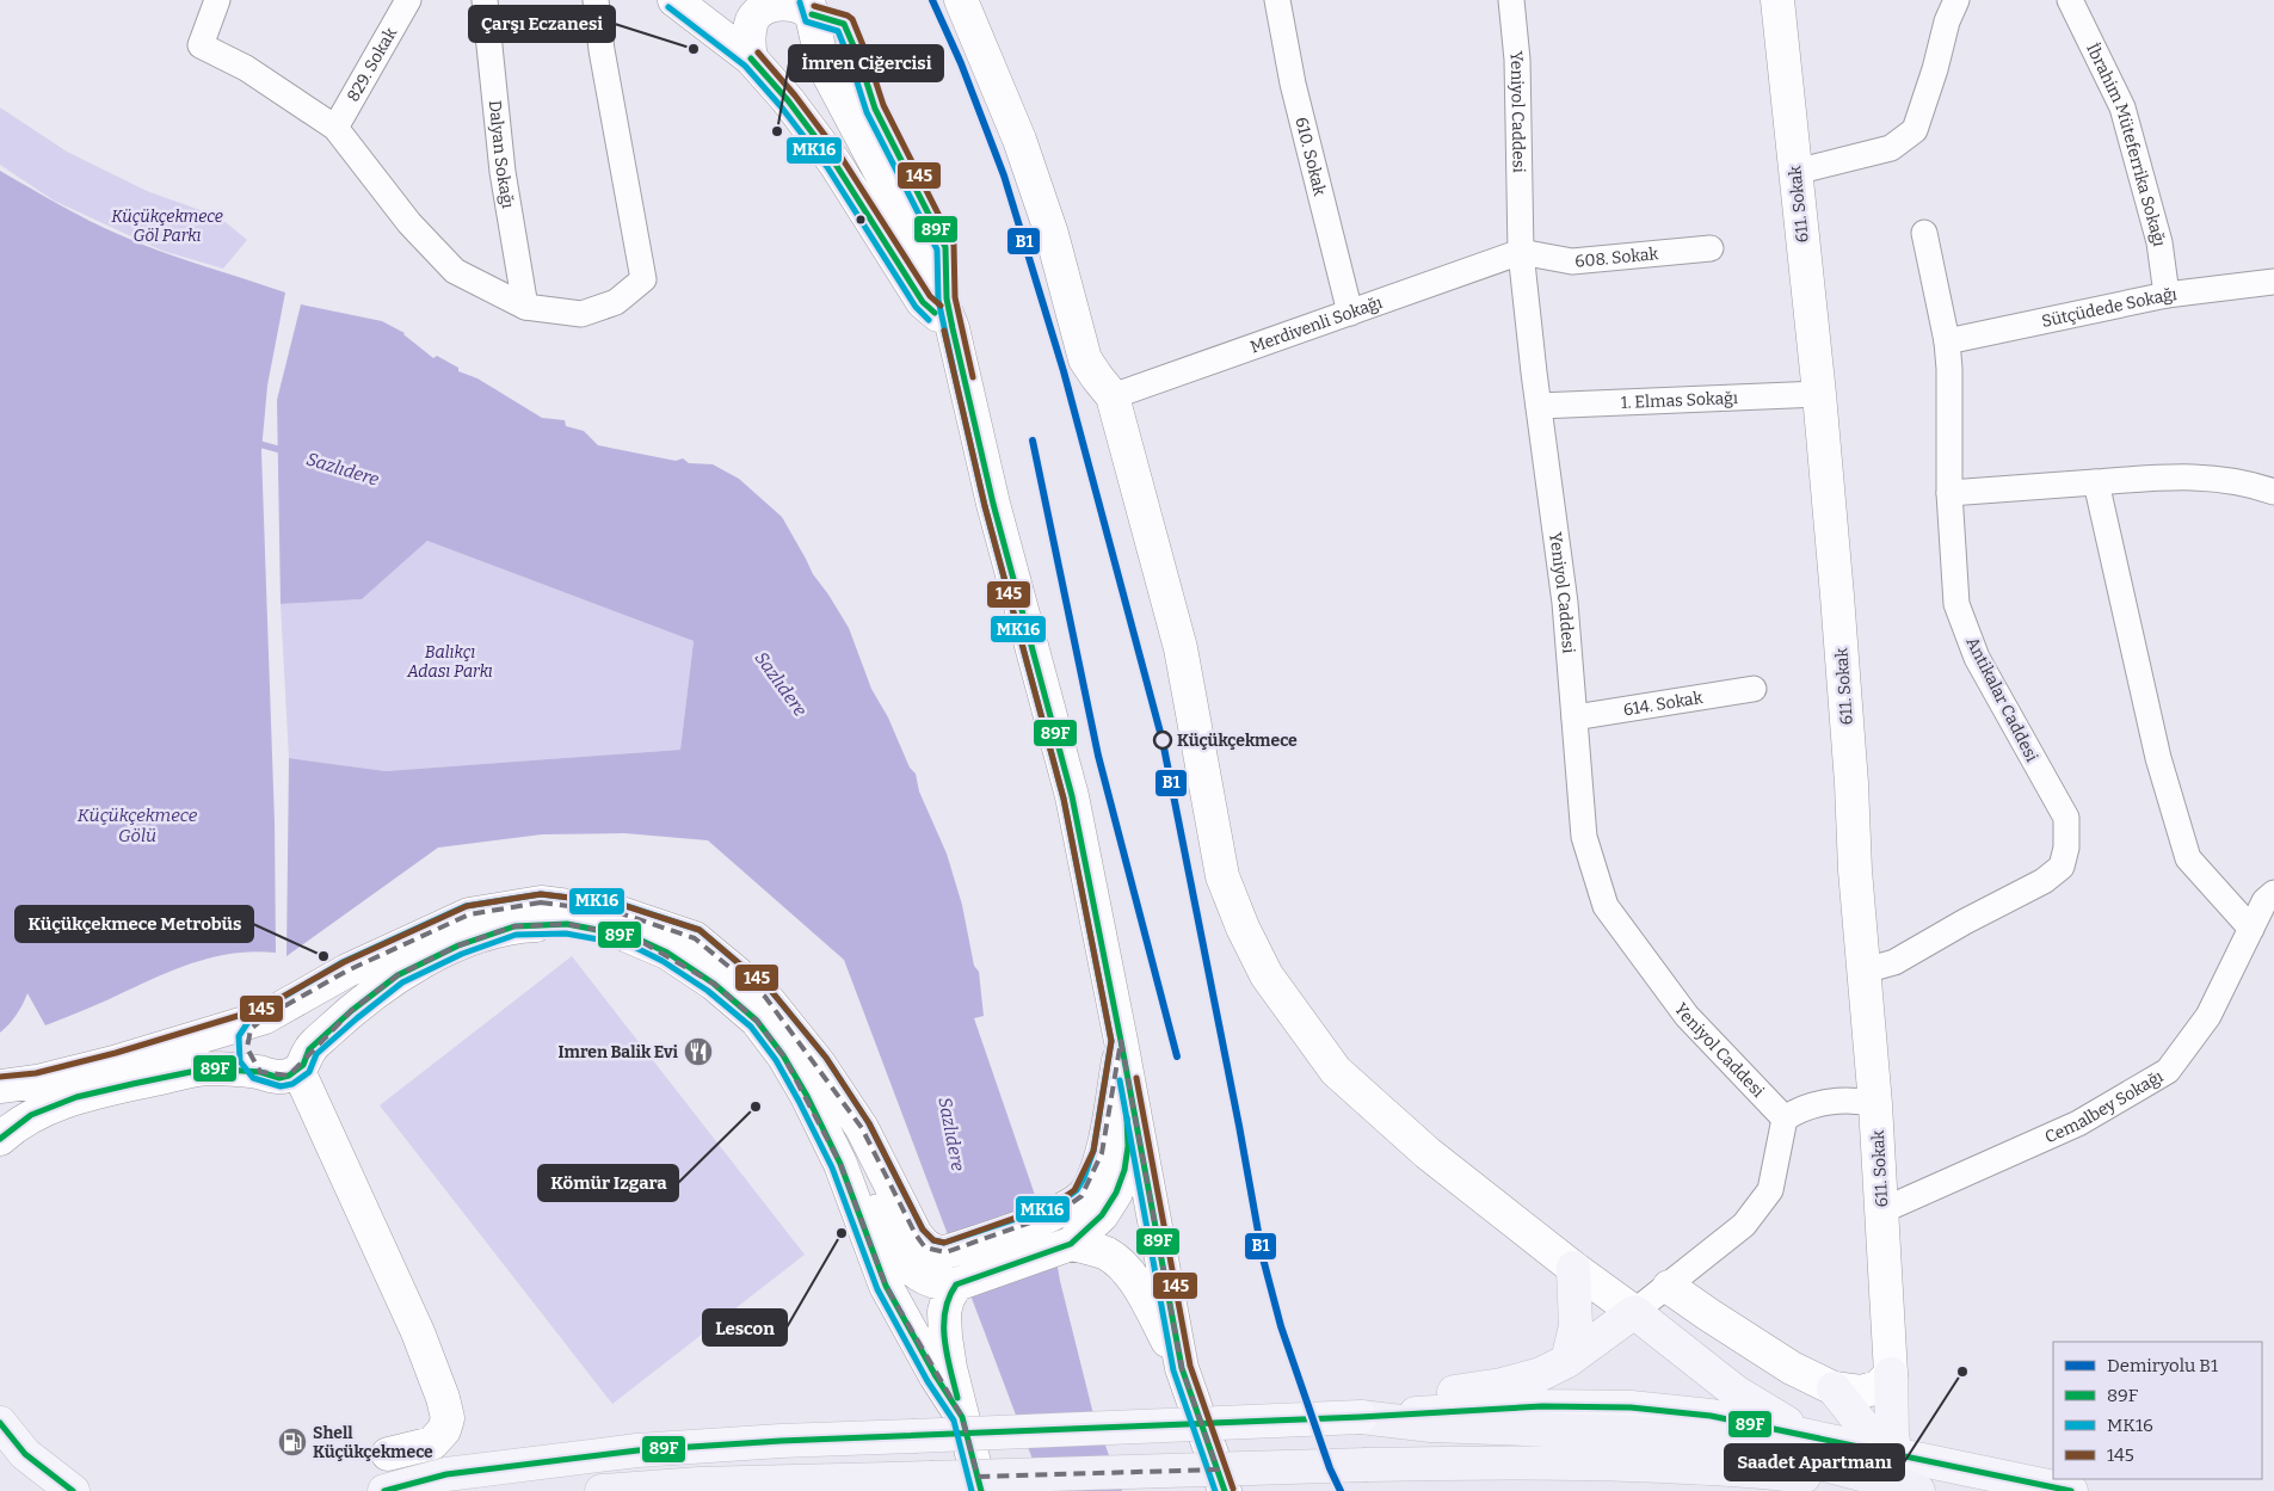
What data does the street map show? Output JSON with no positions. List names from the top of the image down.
{
  "streets": {
    "main road": ["611. Sokak"],
    "street": [
      "829. Sokak",
      "Yeniyol Caddesi",
      "İbrahim Müteferrika Sokağı",
      "Dalyan Sokağı",
      "610. Sokak",
      "608. Sokak",
      "Sütçüdede Sokağı",
      "Merdivenli Sokağı",
      "1. Elmas Sokağı",
      "Antikalar Caddesi",
      "614. Sokak",
      "Cemalbey Sokağı"
    ]
  },
  "crossings": [
    ["Yeniyol Caddesi", "608. Sokak"],
    ["Yeniyol Caddesi", "Merdivenli Sokağı"],
    ["Yeniyol Caddesi", "1. Elmas Sokağı"],
    ["Yeniyol Caddesi", "614. Sokak"],
    ["İbrahim Müteferrika Sokağı", "Sütçüdede Sokağı"],
    ["610. Sokak", "Merdivenli Sokağı"],
    ["611. Sokak", "1. Elmas Sokağı"],
    ["611. Sokak", "Antikalar Caddesi"],
    ["611. Sokak", "Cemalbey Sokağı"],
    ["608. Sokak", "Merdivenli Sokağı"],
    ["Sütçüdede Sokağı", "Antikalar Caddesi"]
  ],
  "water": ["Sazlıdere", "Küçükçekmece Gölü"],
  "parks": ["Küçükçekmece Göl Parkı", "Balıkçı Adası Parkı"],
  "places": {
    "other": [
      "Çarşı Eczanesi",
      "İmren Ciğercisi",
      "Küçükçekmece",
      "Küçükçekmece Metrobüs",
      "Kömür Izgara",
      "Lescon",
      "Saadet Apartmanı"
    ],
    "restaurant": ["Imren Balik Evi"],
    "fuel station": ["Shell Küçükçekmece"]
  },
  "lines": [
    "rail line B1",
    "transit line MK16",
    "transit line 145",
    "transit line 89F"
  ],
  "legend": [
    "Demiryolu B1",
    "89F",
    "MK16",
    "145"
  ]
}
